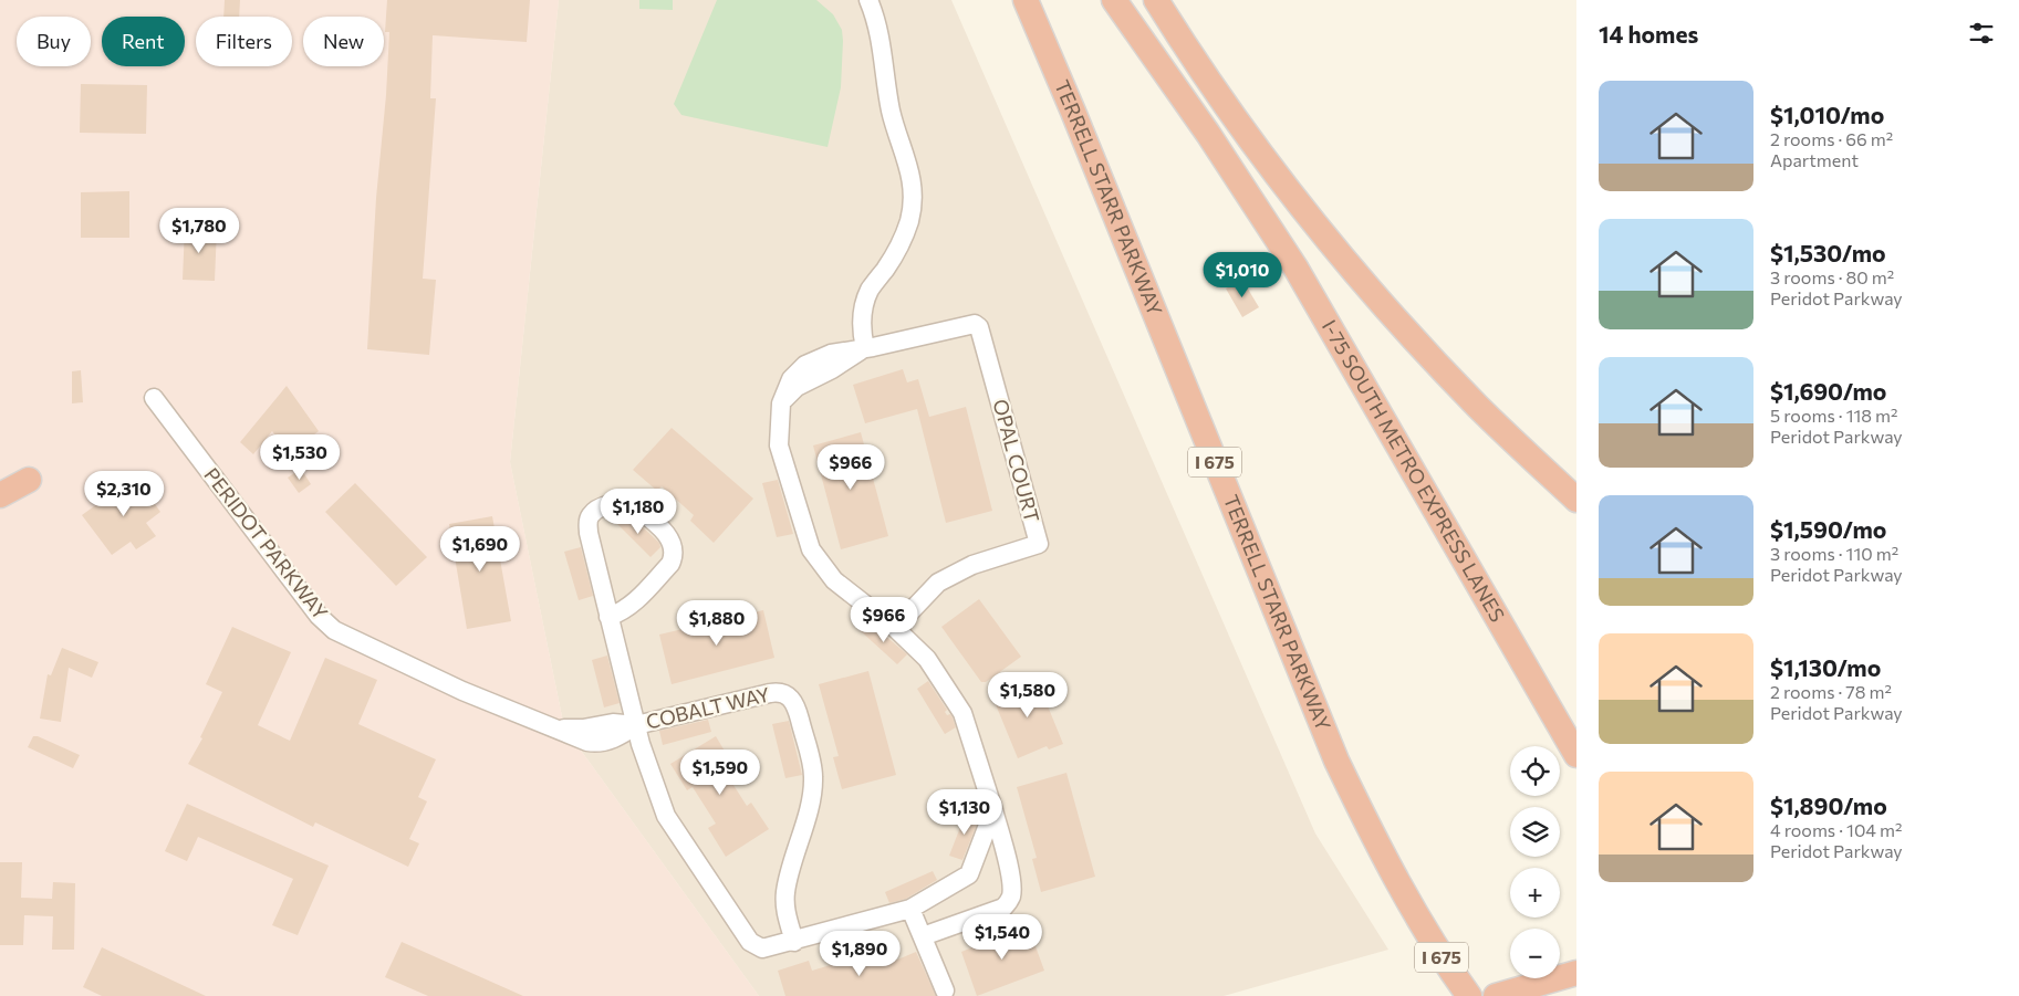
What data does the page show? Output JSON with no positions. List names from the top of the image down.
{
  "streets": {
    "highway": ["TERRELL STARR PARKWAY", "I 675", "I-75 SOUTH METRO EXPRESS LANES"],
    "street": ["OPAL COURT", "PERIDOT PARKWAY", "COBALT WAY"]
  },
  "crossings": [
    ["PERIDOT PARKWAY", "COBALT WAY"]
  ],
  "page": {
    "heading": "14 homes",
    "chip": [
      "Buy",
      "Rent",
      "Filters",
      "New"
    ],
    "list": [
      {
        "name": "$1,010/mo",
        "note": "2 rooms · 66 m² · Apartment"
      },
      {
        "name": "$1,530/mo",
        "note": "3 rooms · 80 m² · Peridot Parkway"
      },
      {
        "name": "$1,690/mo",
        "note": "5 rooms · 118 m² · Peridot Parkway"
      },
      {
        "name": "$1,590/mo",
        "note": "3 rooms · 110 m² · Peridot Parkway"
      },
      {
        "name": "$1,130/mo",
        "note": "2 rooms · 78 m² · Peridot Parkway"
      },
      {
        "name": "$1,890/mo",
        "note": "4 rooms · 104 m² · Peridot Parkway"
      }
    ],
    "price": [
      "$1,780",
      "$1,010",
      "$1,530",
      "$966",
      "$2,310",
      "$1,180",
      "$1,690",
      "$966",
      "$1,880",
      "$1,580",
      "$1,590",
      "$1,130",
      "$1,540",
      "$1,890"
    ],
    "map_buttons": ["+", "−"]
  }
}
